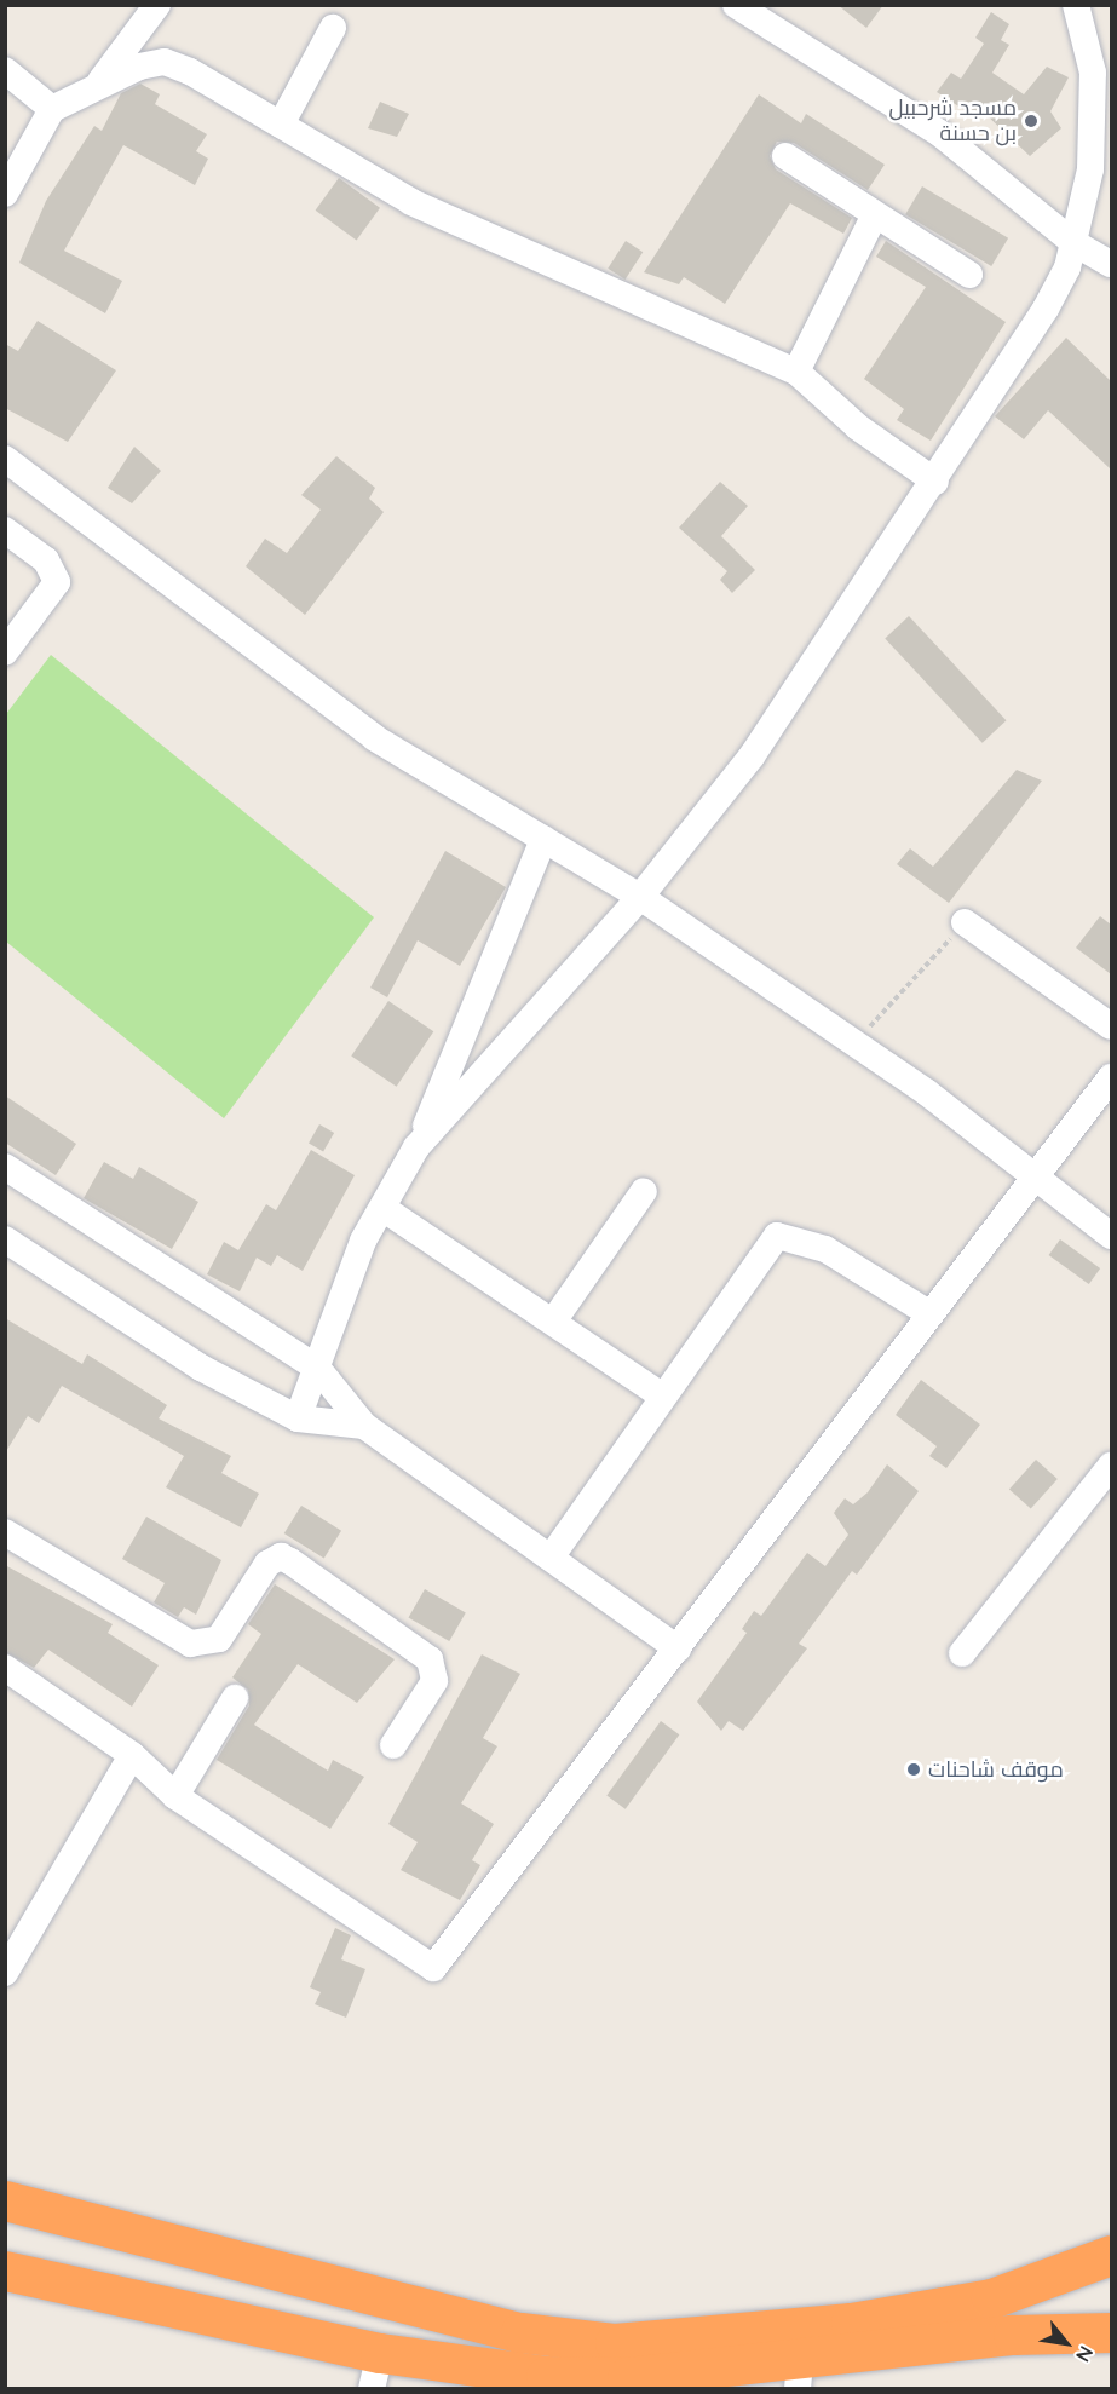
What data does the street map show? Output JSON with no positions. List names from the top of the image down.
{
  "places": ["مسجد شرحبيل بن حسنة", "موقف شاحنات"],
  "north": "bottom right"
}
